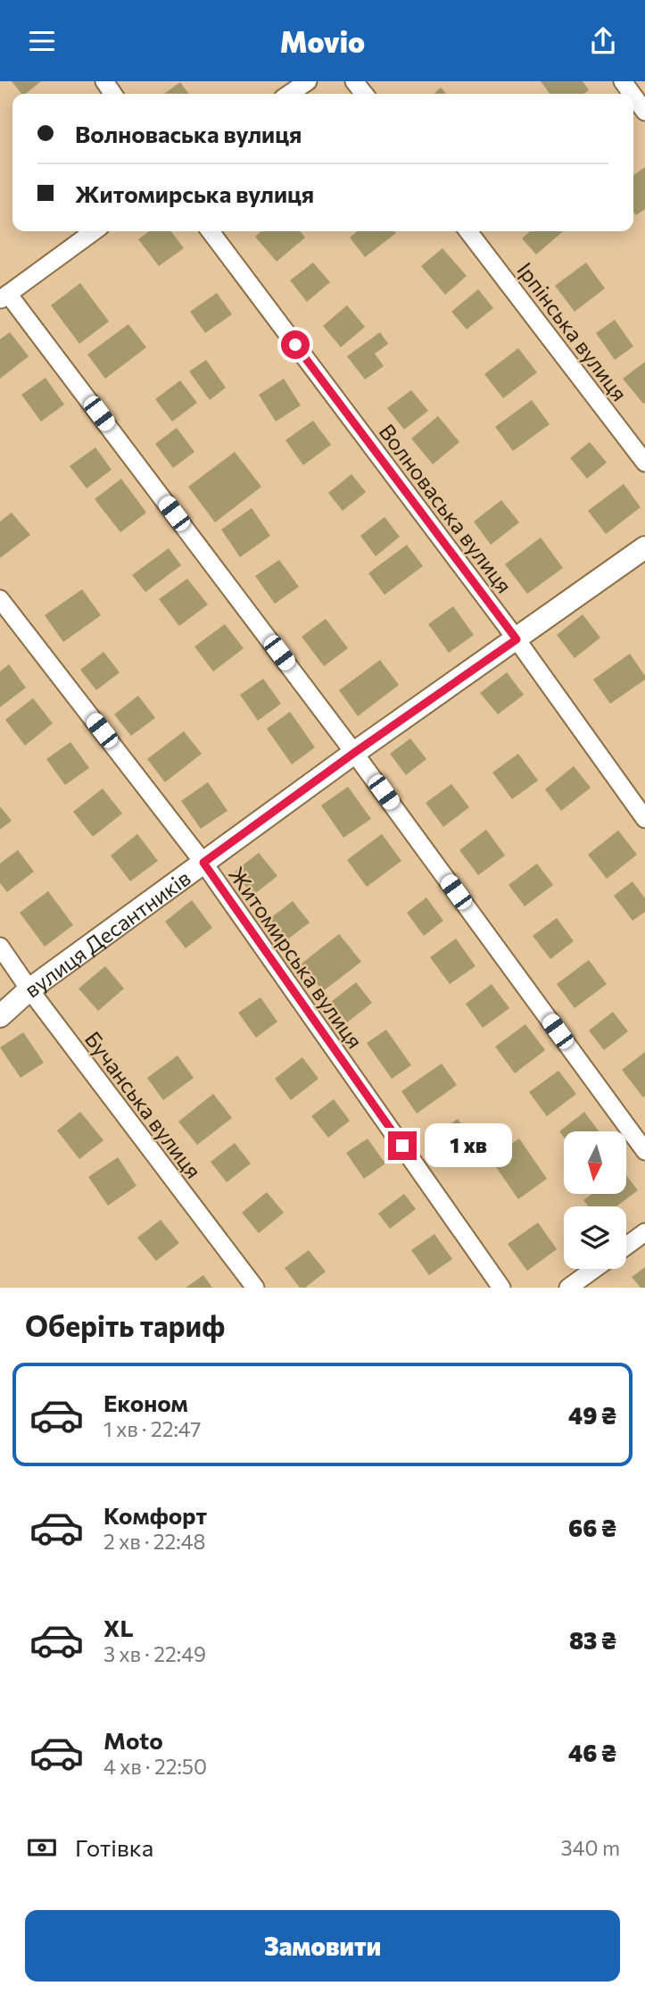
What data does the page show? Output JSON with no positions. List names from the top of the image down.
{
  "streets": {
    "street": [
      "Ірпінська вулиця",
      "Волноваська вулиця",
      "вулиця Десантників",
      "Житомирська вулиця",
      "Бучанська вулиця"
    ]
  },
  "crossings": [
    ["Волноваська вулиця", "вулиця Десантників"],
    ["вулиця Десантників", "Житомирська вулиця"],
    ["вулиця Десантників", "Бучанська вулиця"]
  ],
  "north": "bottom",
  "page": {
    "header": "Movio",
    "banner": ["Волноваська вулиця", "Житомирська вулиця"],
    "bubble": "1 хв",
    "heading": "Оберіть тариф",
    "list": [
      {
        "name": "Економ",
        "note": "1 хв · 22:47",
        "value": "49 ₴"
      },
      {
        "name": "Комфорт",
        "note": "2 хв · 22:48",
        "value": "66 ₴"
      },
      {
        "name": "XL",
        "note": "3 хв · 22:49",
        "value": "83 ₴"
      },
      {
        "name": "Moto",
        "note": "4 хв · 22:50",
        "value": "46 ₴"
      }
    ],
    "pay": ["Готівка", "340 m"],
    "buttons": "Замовити"
  }
}
